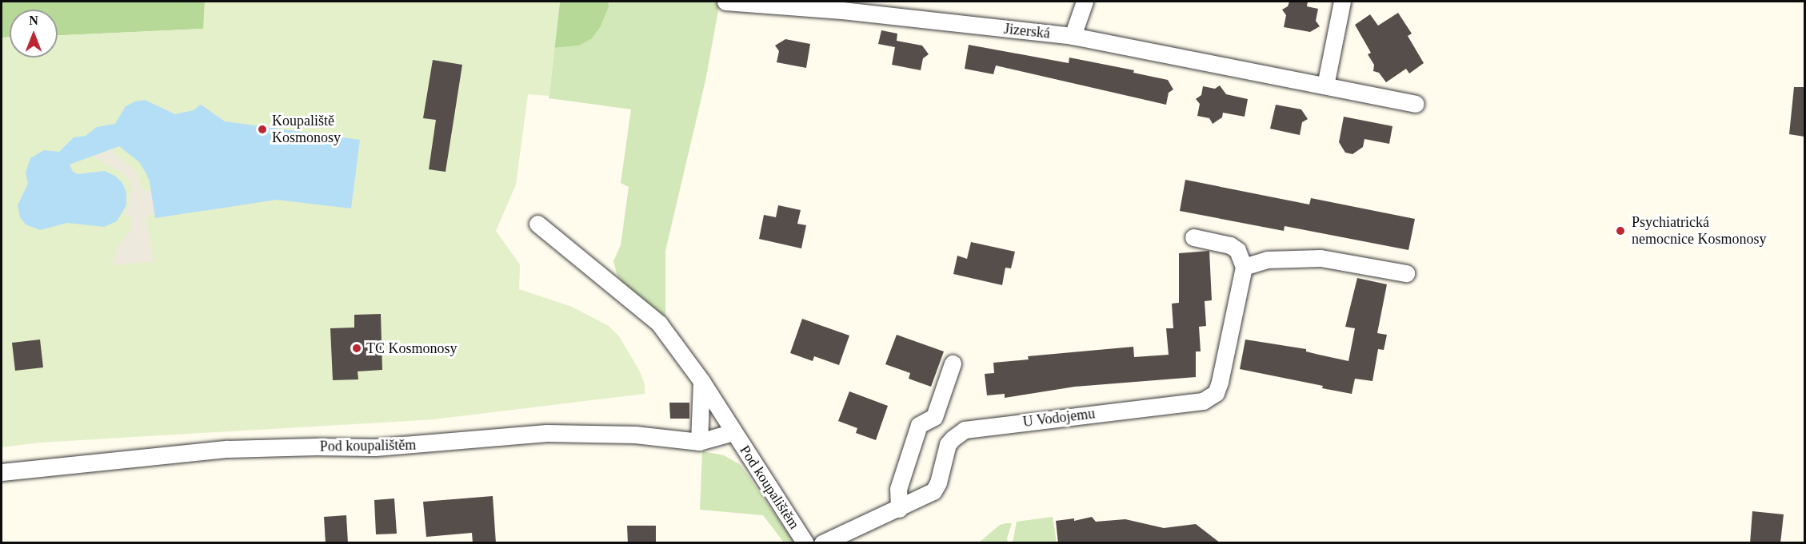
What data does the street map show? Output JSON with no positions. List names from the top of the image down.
{
  "streets": {
    "street": ["Jizerská", "U Vodojemu", "Pod koupalištěm"]
  },
  "places": ["Koupaliště Kosmonosy", "Psychiatrická nemocnice Kosmonosy", "TC Kosmonosy"],
  "north": "top"
}
